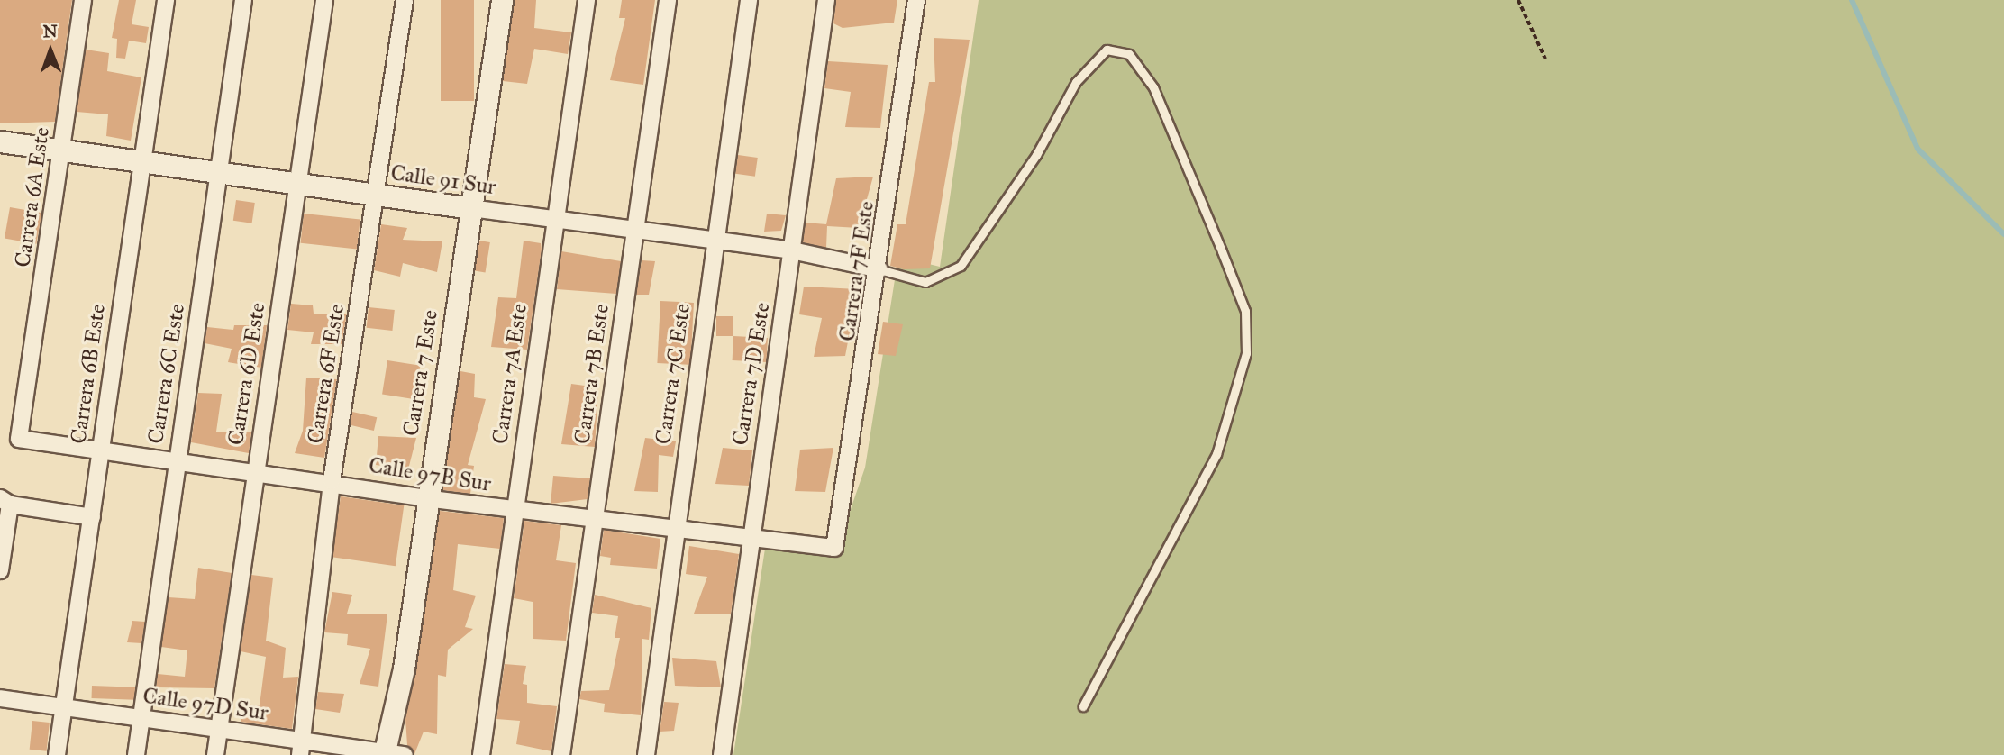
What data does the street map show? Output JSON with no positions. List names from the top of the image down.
{
  "streets": {
    "street": [
      "Calle 91 Sur",
      "Carrera 6A Este",
      "Carrera 7F Este",
      "Carrera 7 Este",
      "Carrera 6B Este",
      "Carrera 6C Este",
      "Carrera 6D Este",
      "Carrera 6F Este",
      "Carrera 7A Este",
      "Carrera 7B Este",
      "Carrera 7C Este",
      "Carrera 7D Este",
      "Calle 97B Sur",
      "Calle 97D Sur"
    ]
  },
  "crossings": [
    ["Calle 91 Sur", "Carrera 6A Este"],
    ["Calle 91 Sur", "Carrera 7F Este"],
    ["Calle 91 Sur", "Carrera 7 Este"],
    ["Calle 91 Sur", "Carrera 6B Este"],
    ["Calle 91 Sur", "Carrera 6C Este"],
    ["Calle 91 Sur", "Carrera 6D Este"],
    ["Calle 91 Sur", "Carrera 6F Este"],
    ["Calle 91 Sur", "Carrera 7A Este"],
    ["Calle 91 Sur", "Carrera 7B Este"],
    ["Calle 91 Sur", "Carrera 7C Este"],
    ["Calle 91 Sur", "Carrera 7D Este"],
    ["Carrera 6A Este", "Calle 97B Sur"],
    ["Carrera 7F Este", "Calle 97B Sur"],
    ["Carrera 7 Este", "Calle 97B Sur"],
    ["Carrera 7 Este", "Calle 97D Sur"],
    ["Carrera 6B Este", "Calle 97B Sur"],
    ["Carrera 6B Este", "Calle 97D Sur"],
    ["Carrera 6C Este", "Calle 97B Sur"],
    ["Carrera 6C Este", "Calle 97D Sur"],
    ["Carrera 6D Este", "Calle 97B Sur"],
    ["Carrera 6D Este", "Calle 97D Sur"],
    ["Carrera 6F Este", "Calle 97B Sur"],
    ["Carrera 6F Este", "Calle 97D Sur"],
    ["Carrera 7A Este", "Calle 97B Sur"],
    ["Carrera 7B Este", "Calle 97B Sur"],
    ["Carrera 7C Este", "Calle 97B Sur"],
    ["Carrera 7D Este", "Calle 97B Sur"]
  ],
  "north": "top"
}
